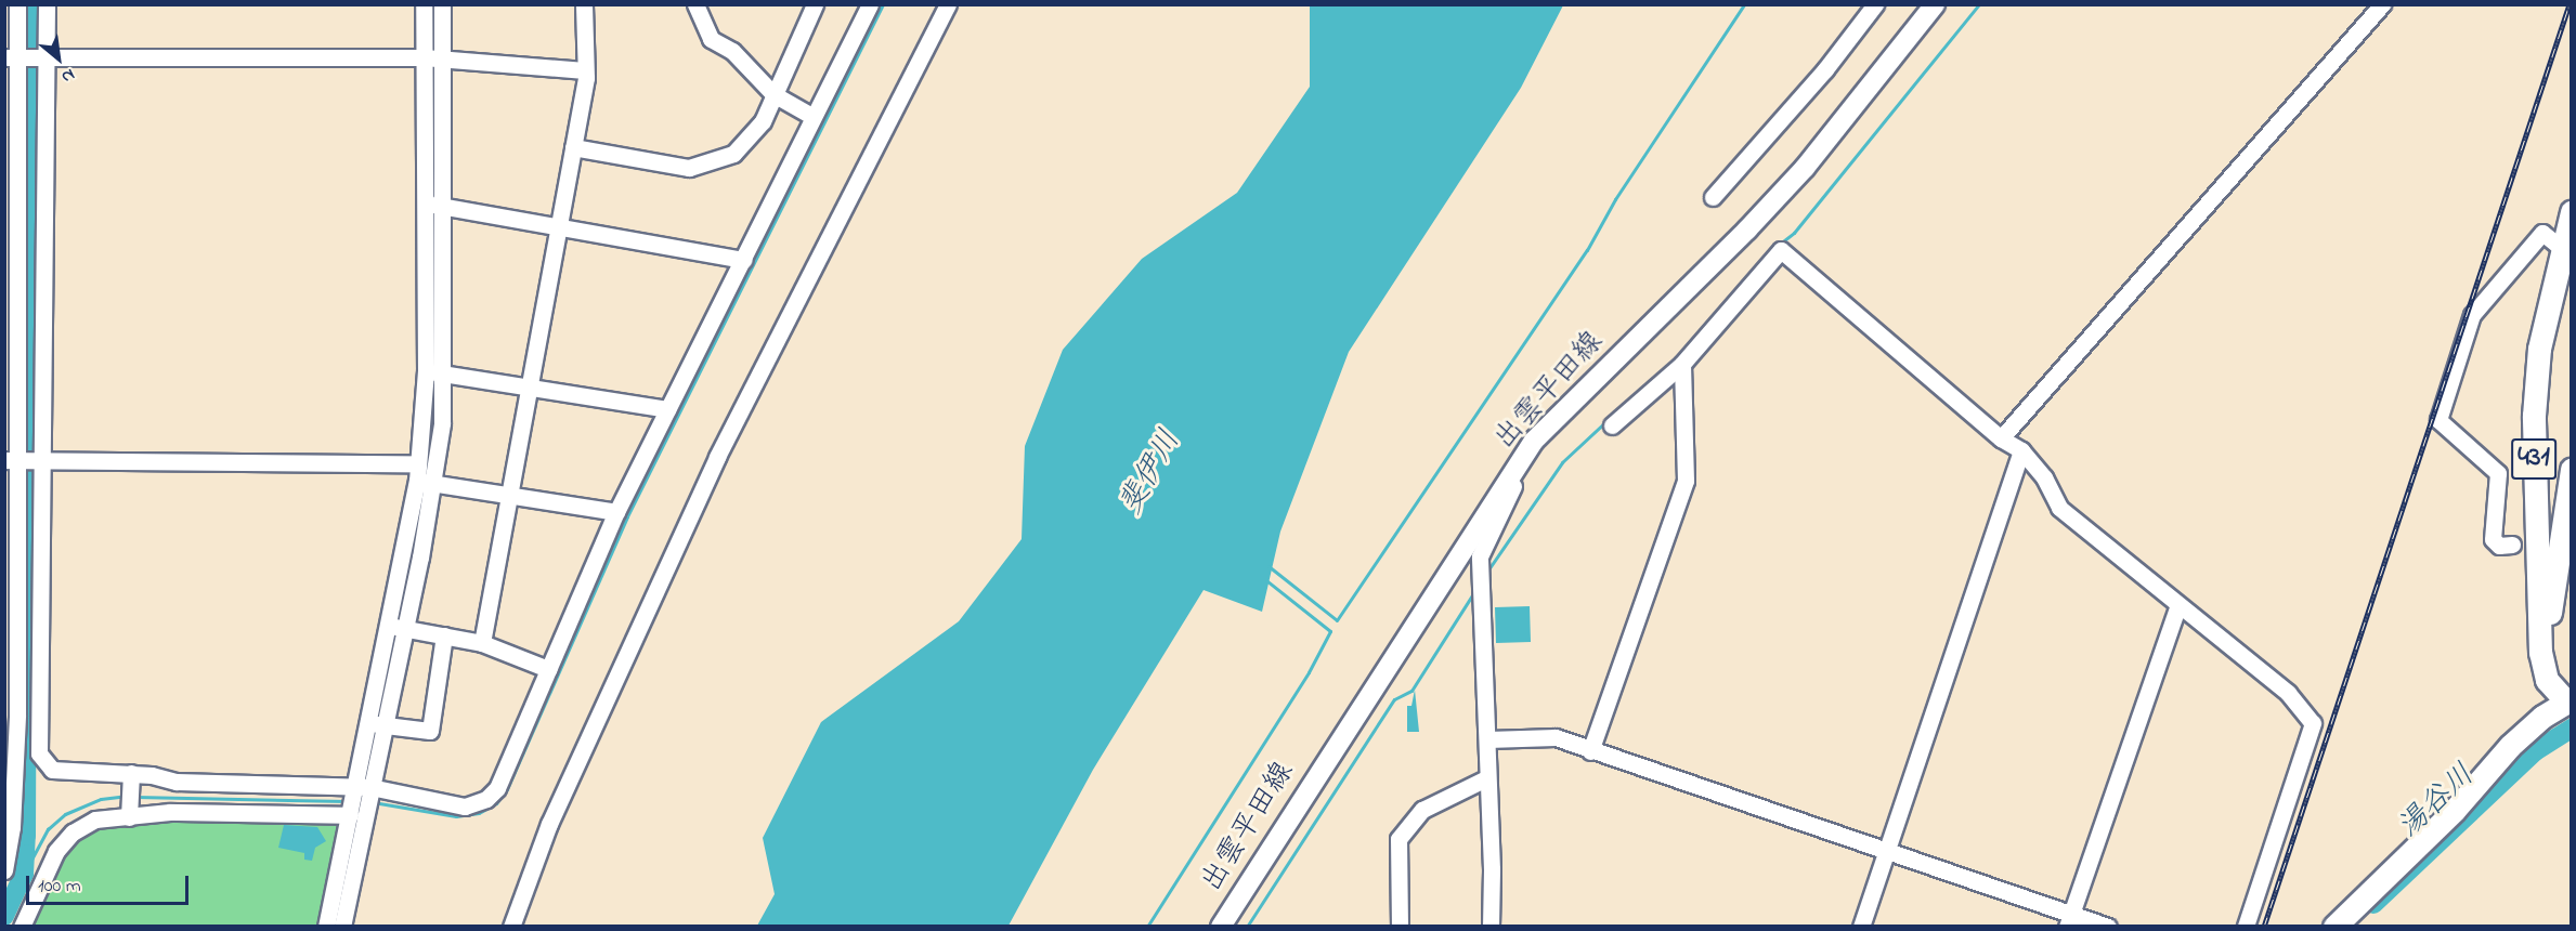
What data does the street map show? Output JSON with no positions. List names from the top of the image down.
{
  "streets": {
    "highway": ["431"],
    "main road": ["出雲平田線"]
  },
  "water": ["斐伊川", "湯谷川"],
  "scale_bar": "100 m",
  "north": "bottom right"
}
